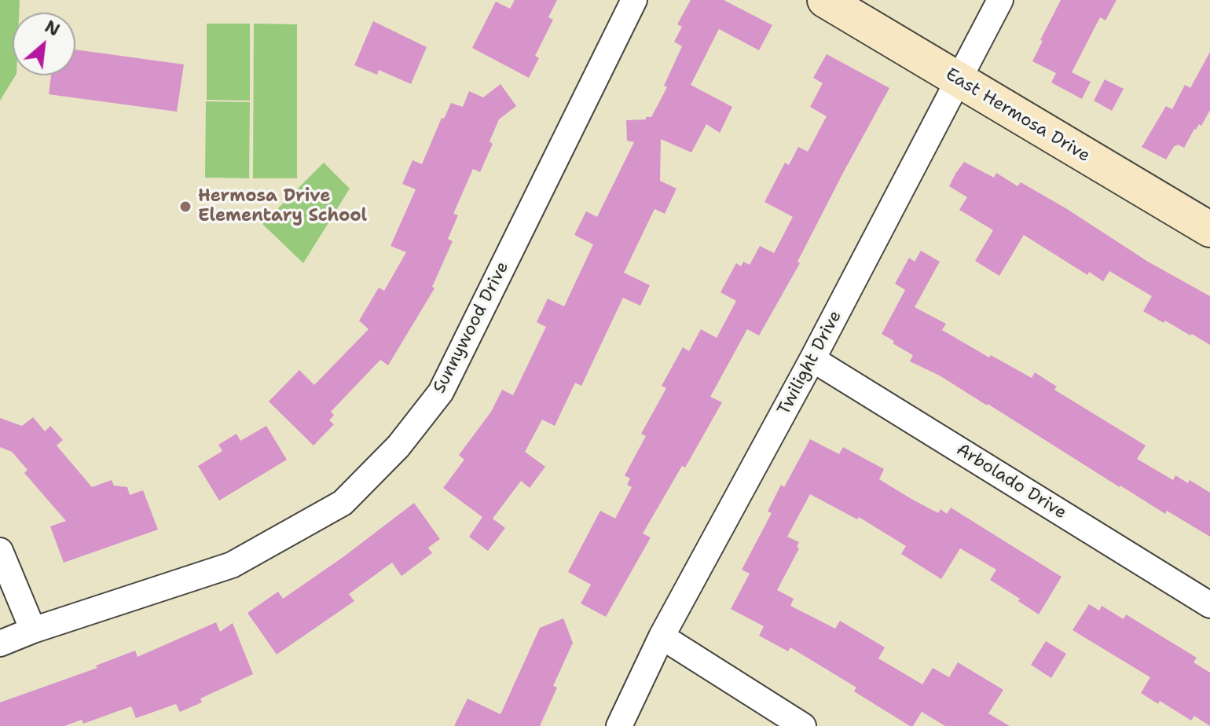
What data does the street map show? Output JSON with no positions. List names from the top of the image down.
{
  "streets": {
    "street": [
      "East Hermosa Drive",
      "Sunnywood Drive",
      "Twilight Drive",
      "Arbolado Drive"
    ]
  },
  "crossings": [
    ["East Hermosa Drive", "Twilight Drive"],
    ["Twilight Drive", "Arbolado Drive"]
  ],
  "places": ["Hermosa Drive Elementary School"],
  "north": "top right"
}
